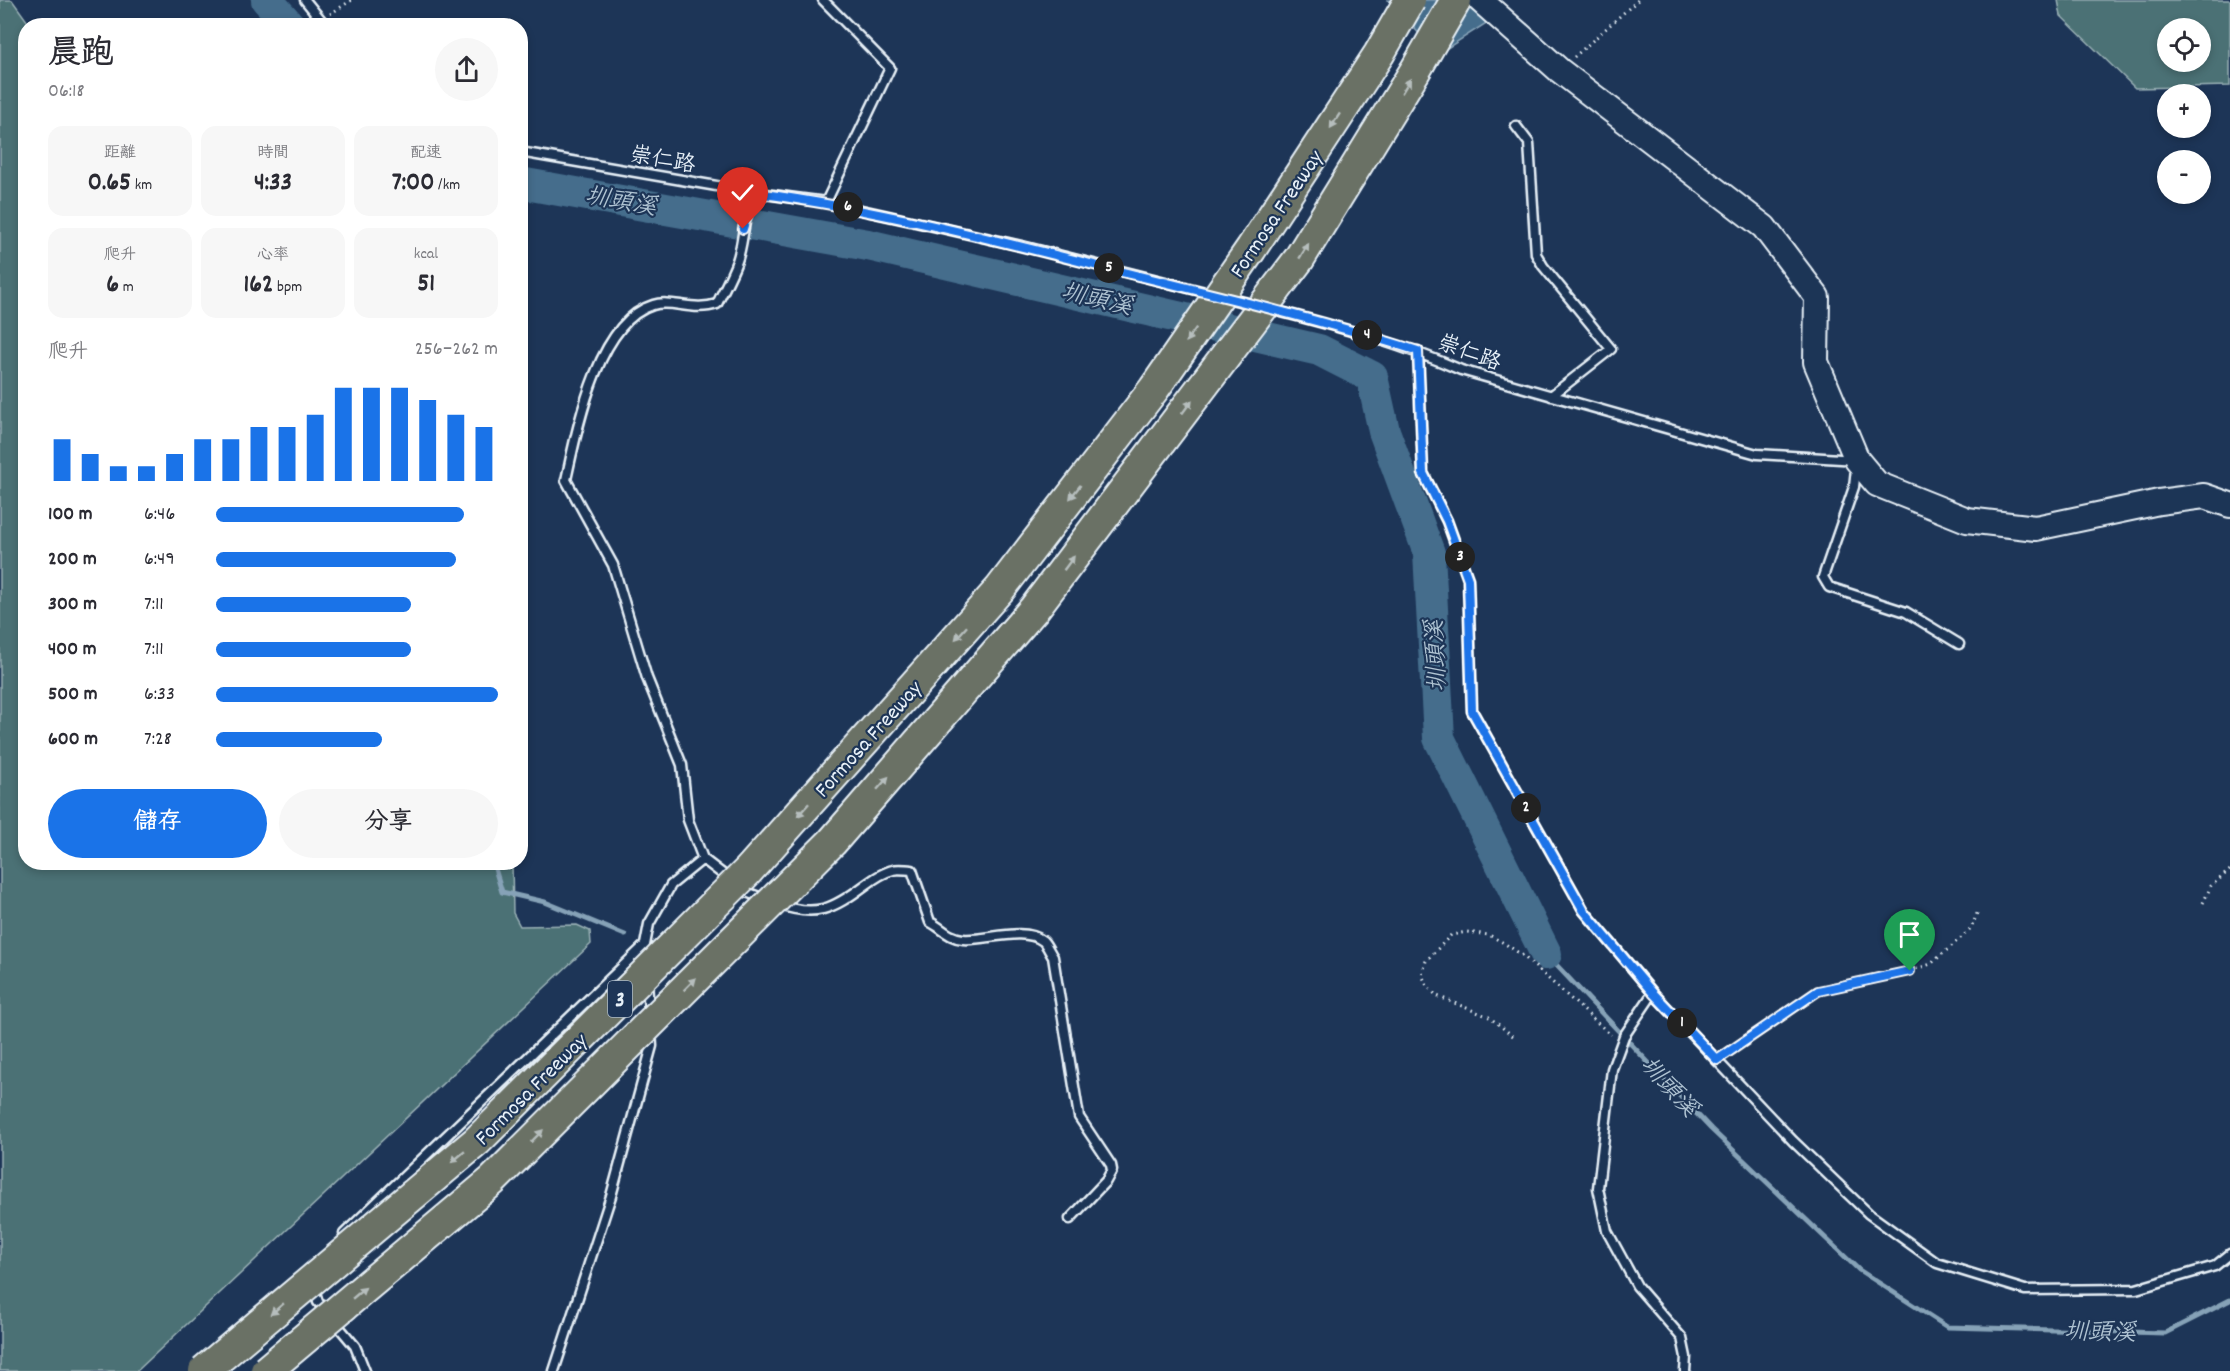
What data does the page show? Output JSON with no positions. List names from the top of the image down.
{
  "streets": {
    "highway": ["Formosa Freeway", "3"],
    "lane": ["崇仁路"]
  },
  "water": ["圳頭溪"],
  "page": {
    "map_buttons": ["+", "−"],
    "heading": ["晨跑", "06:18"],
    "stats": [
      ["距離", "0.65 km"],
      ["時間", "4:33"],
      ["配速", "7:00 /km"],
      ["爬升", "6 m"],
      ["心率", "162 bpm"],
      ["kcal", "51"]
    ],
    "pins": [
      "6",
      "5",
      "4",
      "3",
      "2",
      "1"
    ],
    "chart": ["爬升", "256–262 m"],
    "list": [
      {
        "name": "100 m",
        "note": "6:46"
      },
      {
        "name": "200 m",
        "note": "6:49"
      },
      {
        "name": "300 m",
        "note": "7:11"
      },
      {
        "name": "400 m",
        "note": "7:11"
      },
      {
        "name": "500 m",
        "note": "6:33"
      },
      {
        "name": "600 m",
        "note": "7:28"
      }
    ],
    "buttons": ["儲存", "分享"]
  }
}
